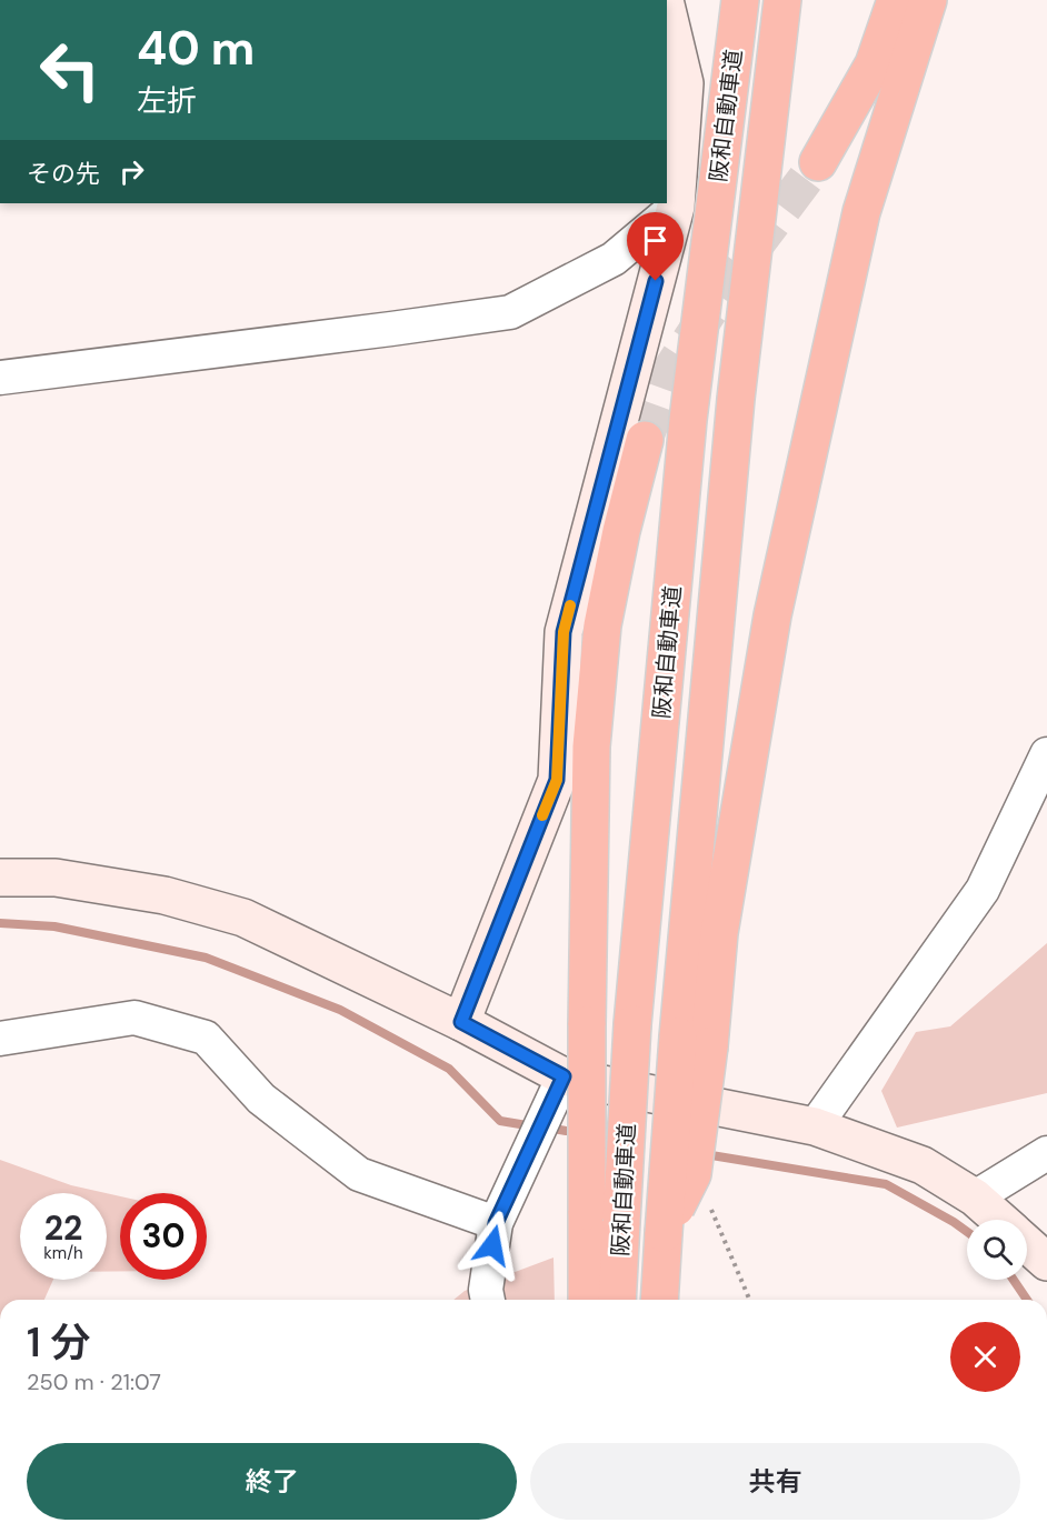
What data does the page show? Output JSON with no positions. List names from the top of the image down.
{
  "streets": {
    "highway": ["阪和自動車道"]
  },
  "page": {
    "turn": ["40 m", "左折"],
    "then": "その先",
    "speed": "22 km/h",
    "limit": "30",
    "heading": ["1 分", "250 m · 21:07"],
    "buttons": ["終了", "共有"]
  }
}
